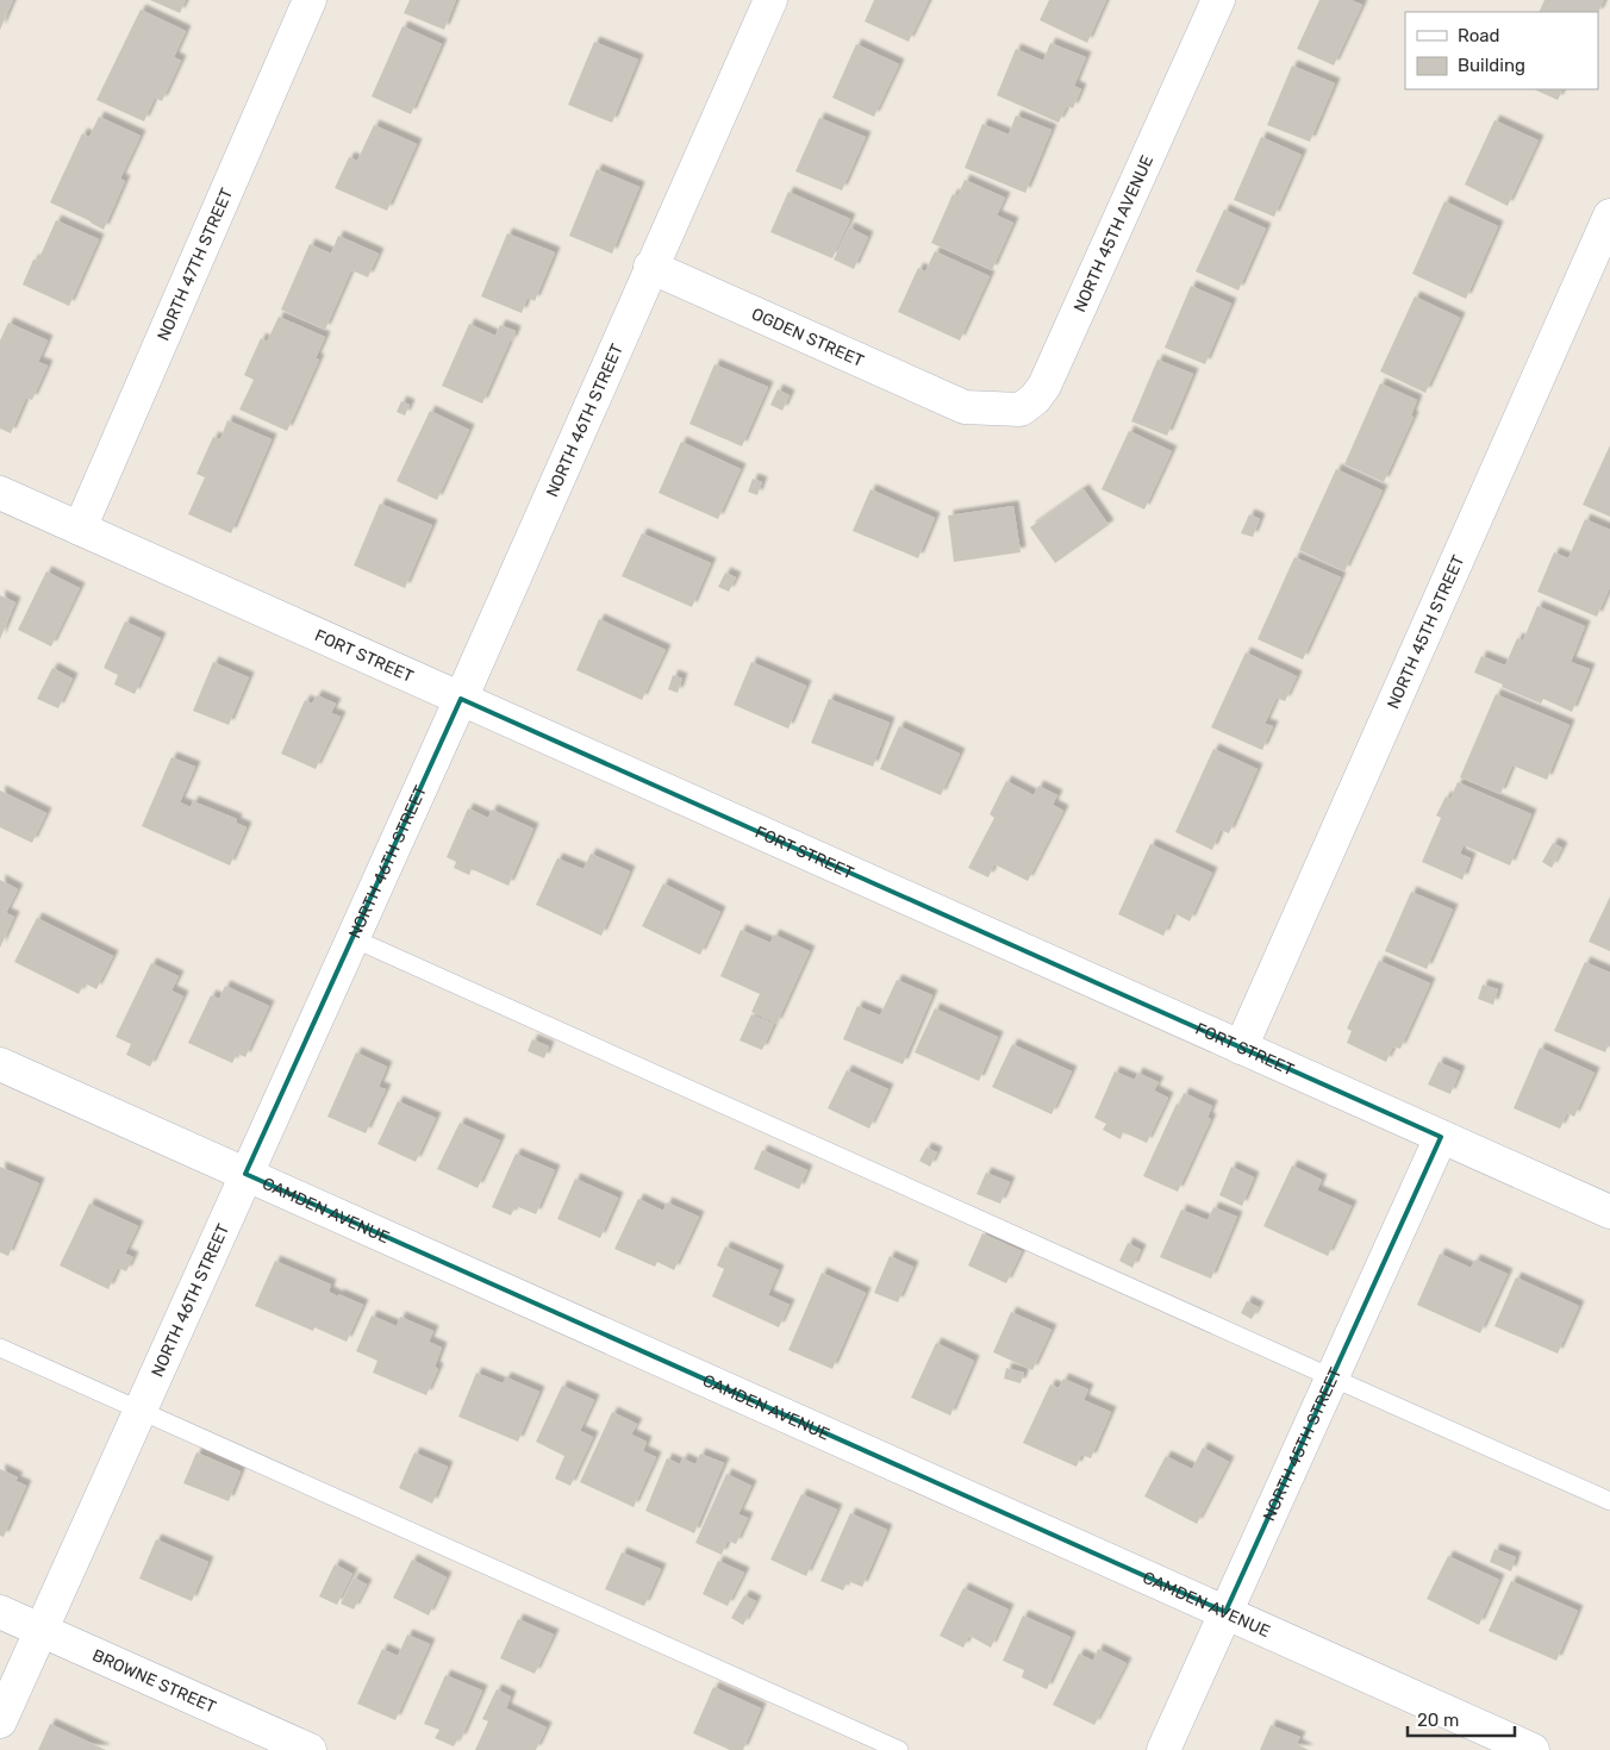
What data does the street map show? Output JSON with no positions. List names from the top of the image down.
{
  "streets": {
    "street": [
      "NORTH 45TH AVENUE",
      "NORTH 47TH STREET",
      "OGDEN STREET",
      "NORTH 46TH STREET",
      "NORTH 45TH STREET",
      "FORT STREET",
      "CAMDEN AVENUE",
      "BROWNE STREET"
    ]
  },
  "crossings": [
    ["NORTH 45TH AVENUE", "OGDEN STREET"],
    ["NORTH 47TH STREET", "FORT STREET"],
    ["OGDEN STREET", "NORTH 46TH STREET"],
    ["NORTH 46TH STREET", "FORT STREET"],
    ["NORTH 46TH STREET", "CAMDEN AVENUE"],
    ["NORTH 46TH STREET", "BROWNE STREET"],
    ["NORTH 45TH STREET", "FORT STREET"],
    ["NORTH 45TH STREET", "CAMDEN AVENUE"]
  ],
  "legend": ["Road", "Building"],
  "scale_bar": "20 m"
}
